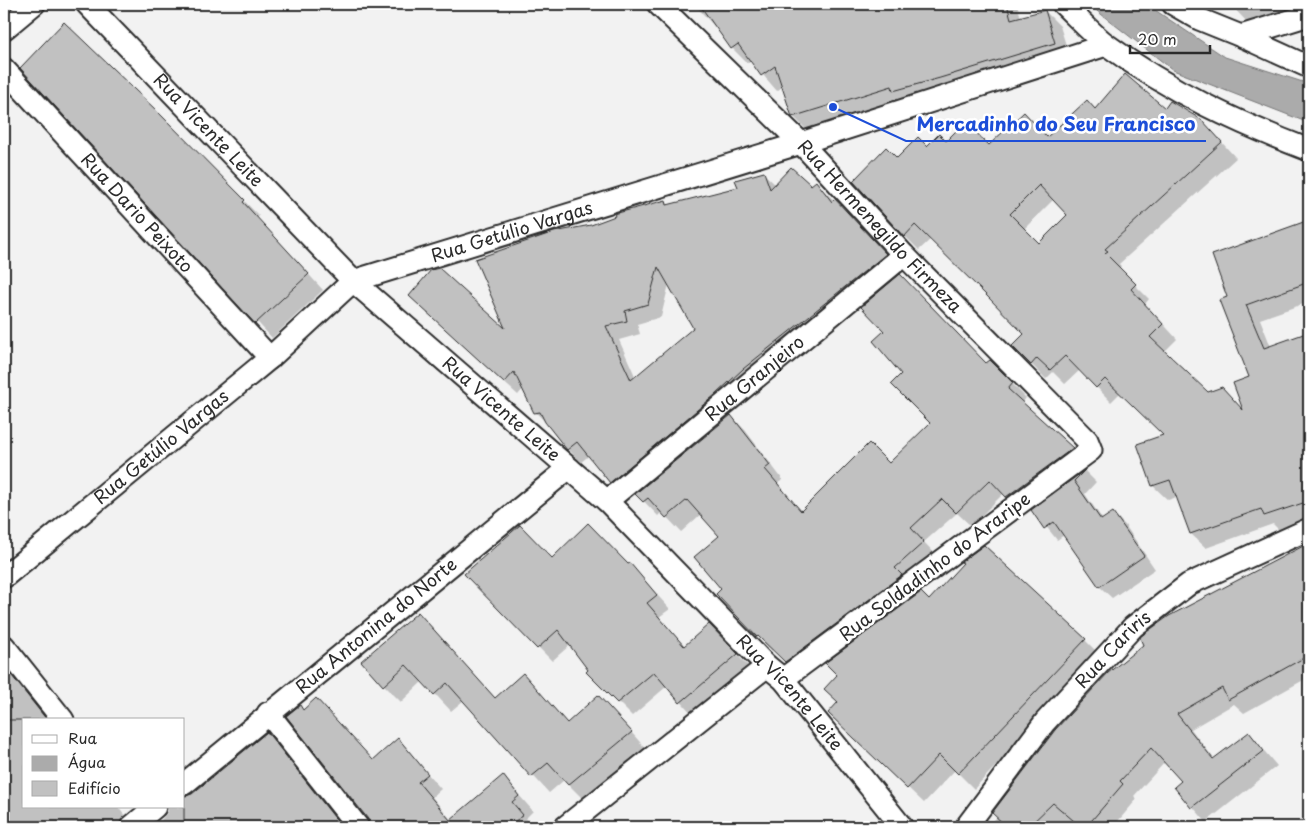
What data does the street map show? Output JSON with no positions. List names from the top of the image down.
{
  "streets": {
    "street": [
      "Rua Vicente Leite",
      "Rua Dario Peixoto",
      "Rua Hermenegildo Firmeza",
      "Rua Getúlio Vargas",
      "Rua Granjeiro",
      "Rua Soldadinho do Araripe",
      "Rua Antonina do Norte",
      "Rua Cariris"
    ]
  },
  "crossings": [
    ["Rua Vicente Leite", "Rua Getúlio Vargas"],
    ["Rua Vicente Leite", "Rua Granjeiro"],
    ["Rua Vicente Leite", "Rua Soldadinho do Araripe"],
    ["Rua Vicente Leite", "Rua Antonina do Norte"],
    ["Rua Dario Peixoto", "Rua Getúlio Vargas"],
    ["Rua Hermenegildo Firmeza", "Rua Getúlio Vargas"],
    ["Rua Hermenegildo Firmeza", "Rua Granjeiro"],
    ["Rua Hermenegildo Firmeza", "Rua Soldadinho do Araripe"]
  ],
  "places": ["Mercadinho do Seu Francisco"],
  "legend": ["Rua", "Água", "Edifício"],
  "scale_bar": "20 m"
}
